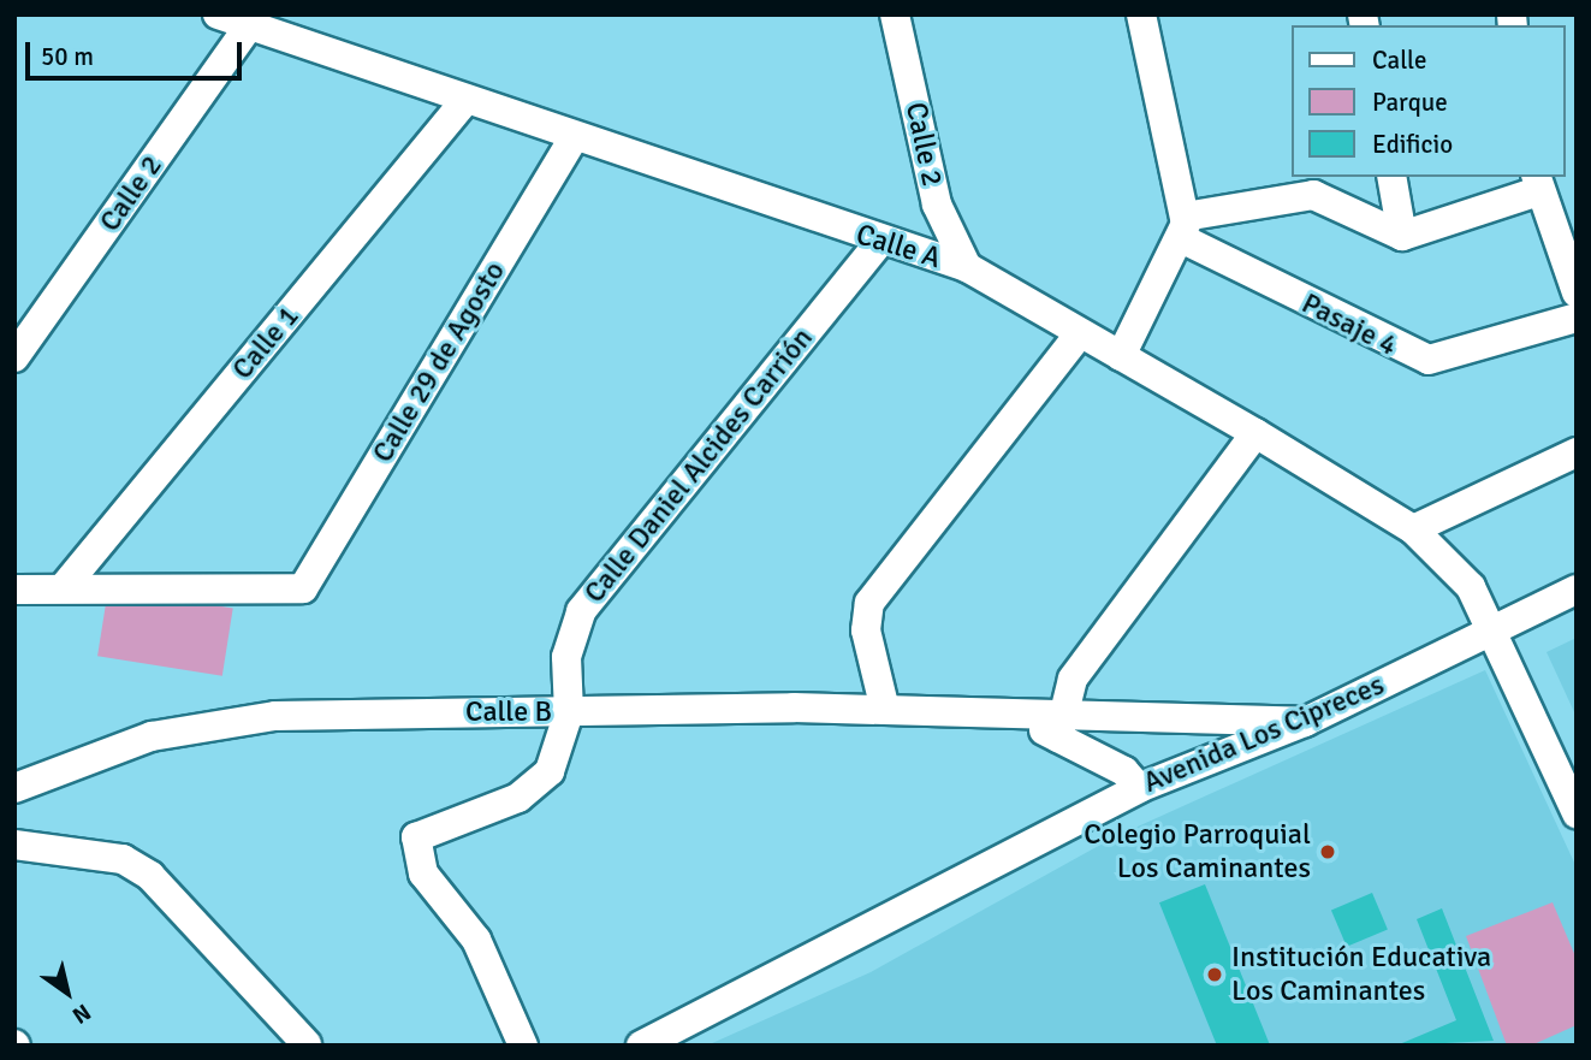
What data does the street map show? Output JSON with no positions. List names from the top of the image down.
{
  "streets": {
    "street": [
      "Calle 2",
      "Calle A",
      "Pasaje 4",
      "Calle 1",
      "Calle 29 de Agosto",
      "Calle Daniel Alcides Carrión",
      "Calle B",
      "Avenida Los Cipreces"
    ]
  },
  "crossings": [
    ["Calle 2", "Calle A"],
    ["Calle A", "Calle 1"],
    ["Calle A", "Calle 29 de Agosto"],
    ["Calle A", "Calle Daniel Alcides Carrión"],
    ["Calle A", "Avenida Los Cipreces"],
    ["Calle 1", "Calle 29 de Agosto"],
    ["Calle Daniel Alcides Carrión", "Calle B"],
    ["Calle B", "Avenida Los Cipreces"]
  ],
  "places": ["Colegio Parroquial Los Caminantes", "Institución Educativa Los Caminantes"],
  "legend": ["Calle", "Parque", "Edificio"],
  "scale_bar": "50 m",
  "north": "bottom right"
}
